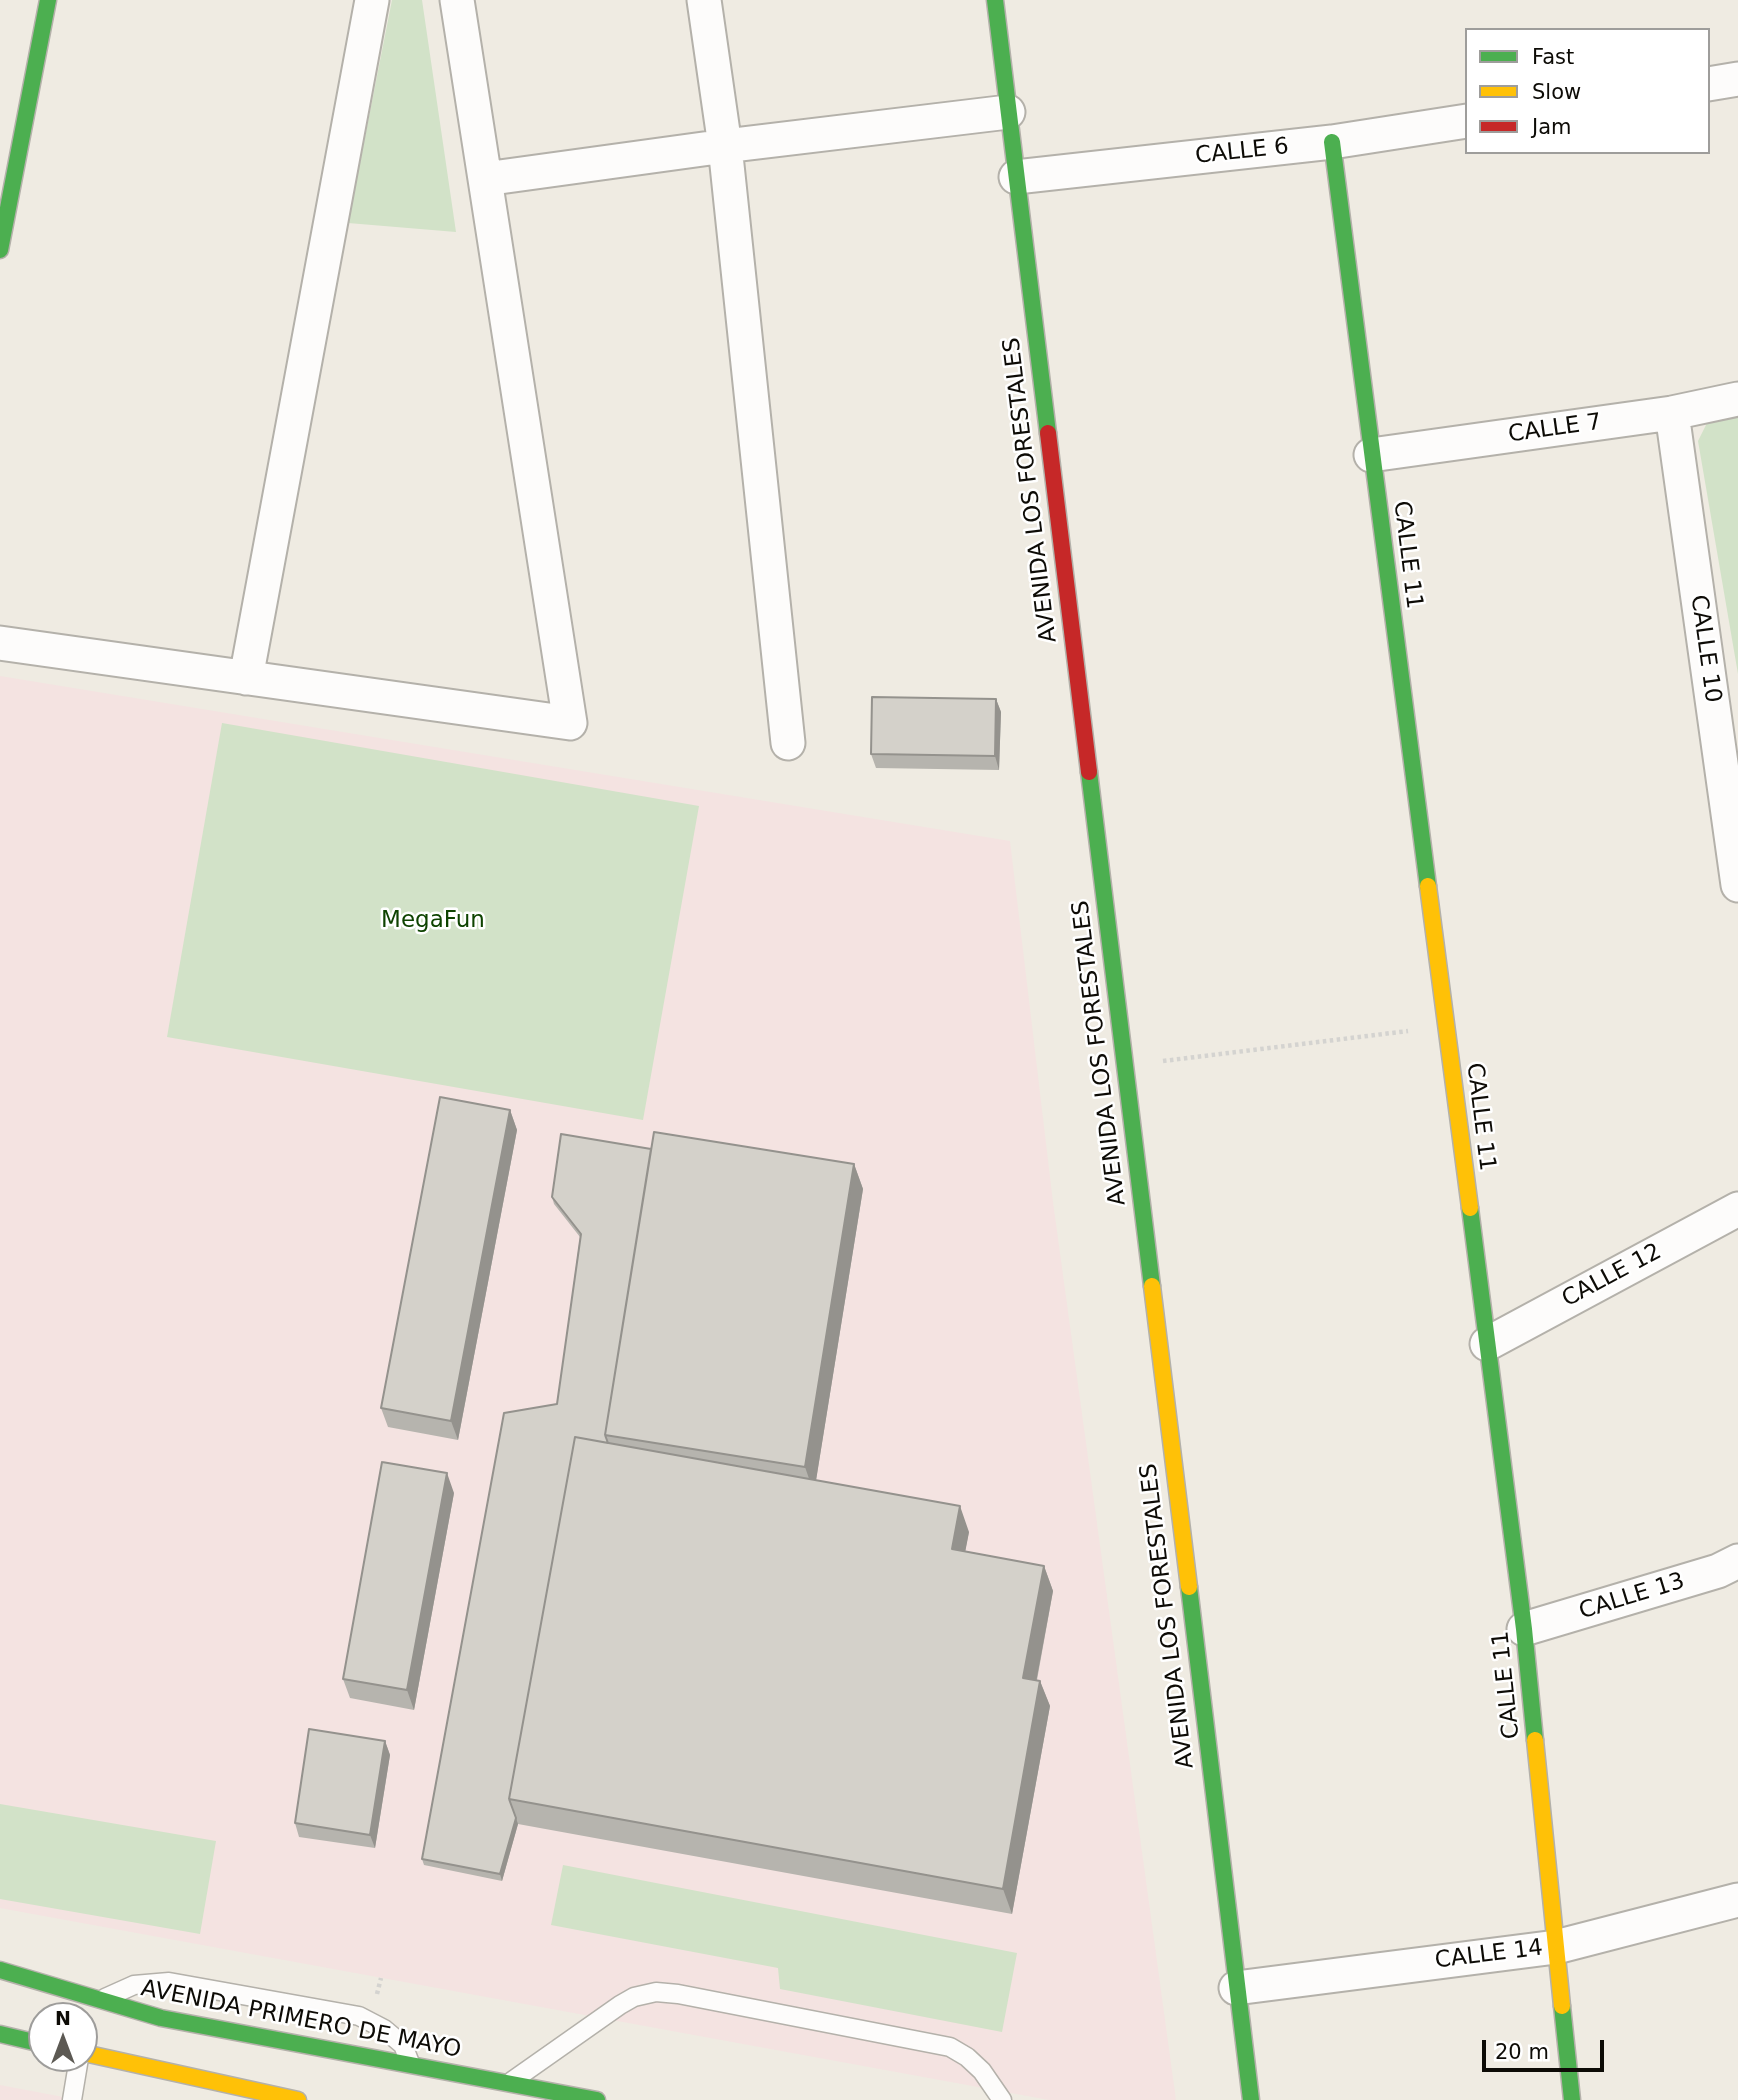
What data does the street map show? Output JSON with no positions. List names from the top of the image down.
{
  "streets": {
    "street": [
      "CALLE 6",
      "CALLE 7",
      "AVENIDA LOS FORESTALES",
      "CALLE 11",
      "CALLE 10",
      "CALLE 12",
      "CALLE 13",
      "CALLE 14",
      "AVENIDA PRIMERO DE MAYO"
    ]
  },
  "crossings": [
    ["CALLE 6", "AVENIDA LOS FORESTALES"],
    ["CALLE 6", "CALLE 11"],
    ["CALLE 7", "CALLE 11"],
    ["CALLE 7", "CALLE 10"],
    ["AVENIDA LOS FORESTALES", "CALLE 14"],
    ["CALLE 11", "CALLE 12"],
    ["CALLE 11", "CALLE 13"],
    ["CALLE 11", "CALLE 14"]
  ],
  "parks": ["MegaFun"],
  "legend": ["Fast", "Slow", "Jam"],
  "scale_bar": "20 m",
  "north": "top"
}
